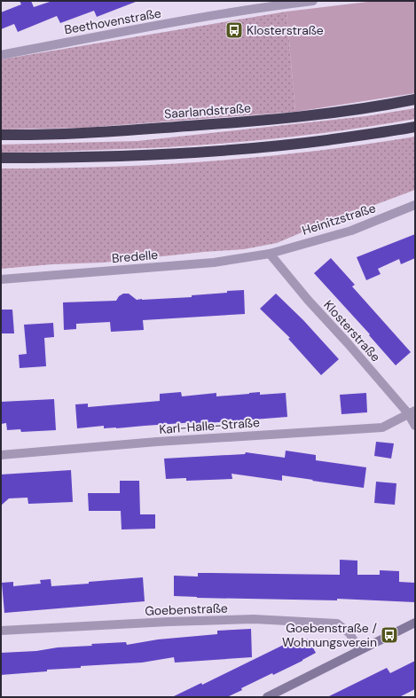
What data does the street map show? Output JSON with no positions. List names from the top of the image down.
{
  "streets": {
    "highway": ["Saarlandstraße"],
    "street": [
      "Beethovenstraße",
      "Heinitzstraße",
      "Bredelle",
      "Klosterstraße",
      "Karl-Halle-Straße",
      "Goebenstraße"
    ]
  },
  "crossings": [
    ["Heinitzstraße", "Bredelle"],
    ["Heinitzstraße", "Klosterstraße"],
    ["Bredelle", "Klosterstraße"],
    ["Klosterstraße", "Karl-Halle-Straße"]
  ],
  "places": {
    "bus stop": ["Klosterstraße", "Goebenstraße / Wohnungsverein"]
  }
}
